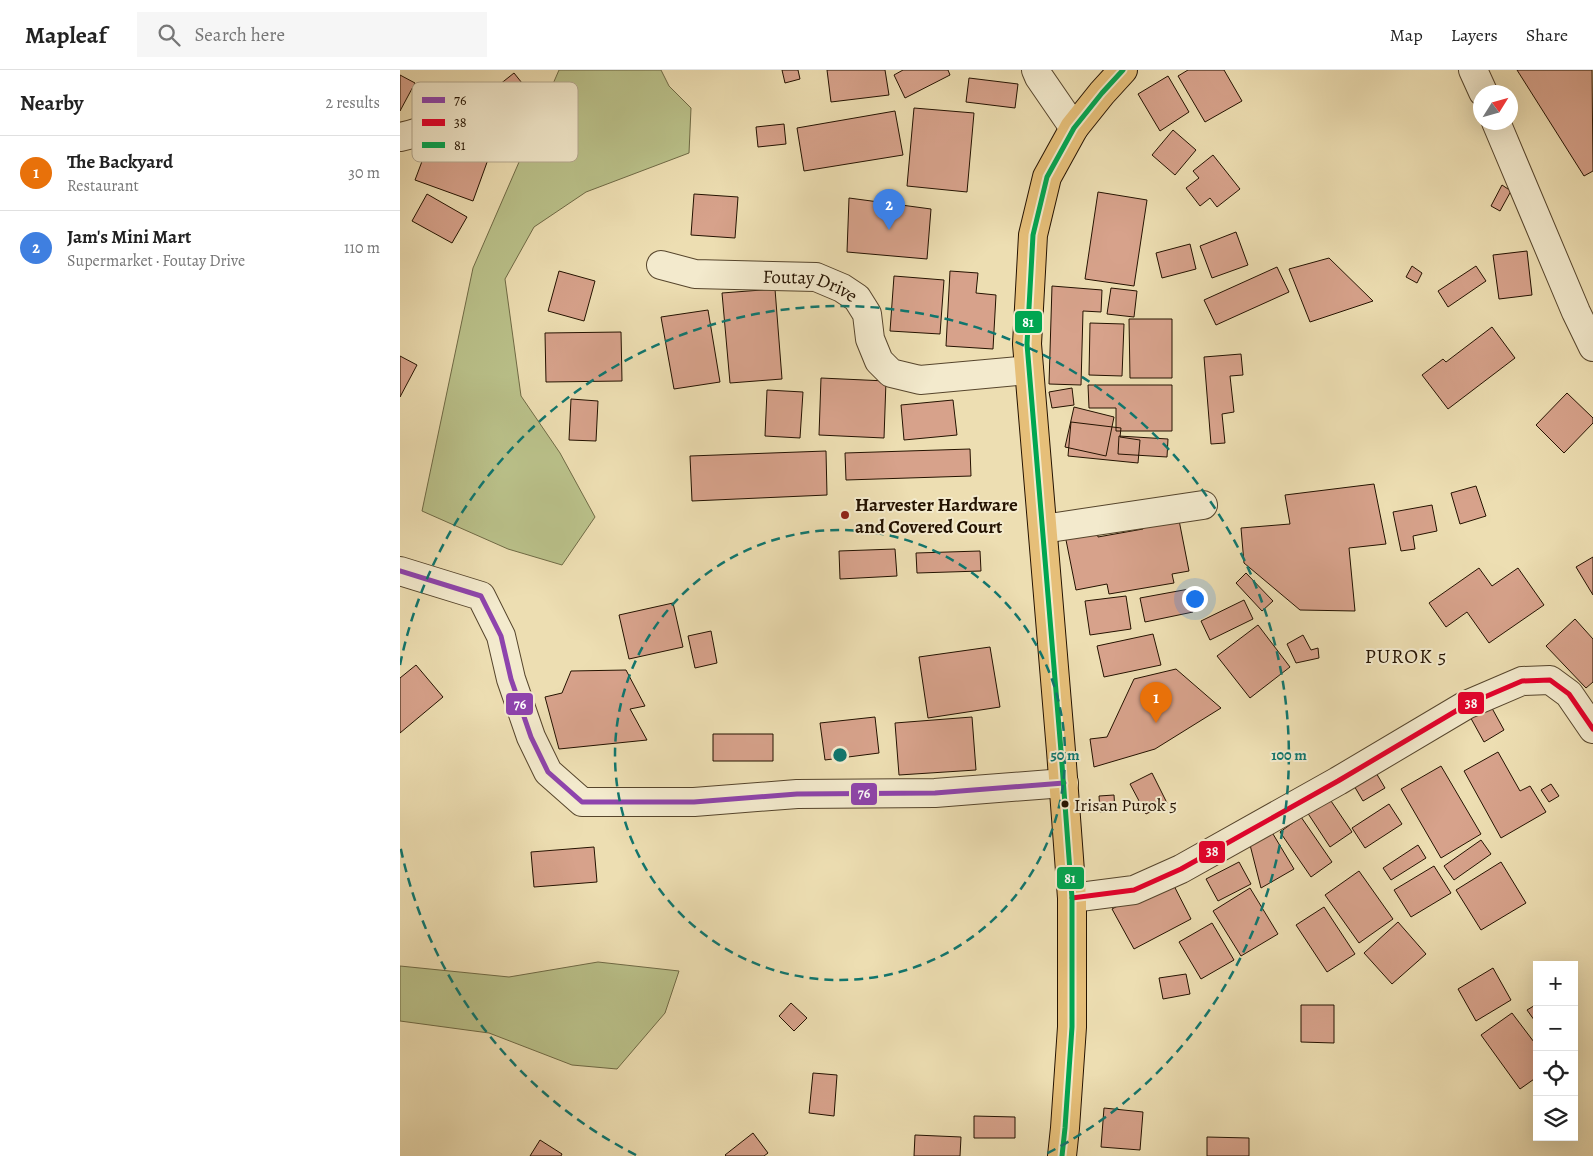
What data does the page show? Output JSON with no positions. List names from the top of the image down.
{
  "streets": {
    "street": ["Foutay Drive"]
  },
  "districts": ["PUROK 5"],
  "places": ["Harvester Hardware and Covered Court", "Irisan Purok 5"],
  "lines": ["transit line 81", "transit line 76", "transit line 38"],
  "legend": ["76", "38", "81"],
  "north": "top right",
  "page": {
    "header": "Mapleaf",
    "search": "Search here",
    "nav": ["Map", "Layers", "Share"],
    "heading": ["Nearby", "2 results"],
    "list": [
      {
        "mark": "1",
        "name": "The Backyard",
        "note": "Restaurant",
        "value": "30 m"
      },
      {
        "mark": "2",
        "name": "Jam's Mini Mart",
        "note": "Supermarket · Foutay Drive",
        "value": "110 m"
      }
    ],
    "pins": ["2", "1"],
    "map_buttons": ["+", "−"]
  },
  "rings": ["50 m", "100 m"]
}
